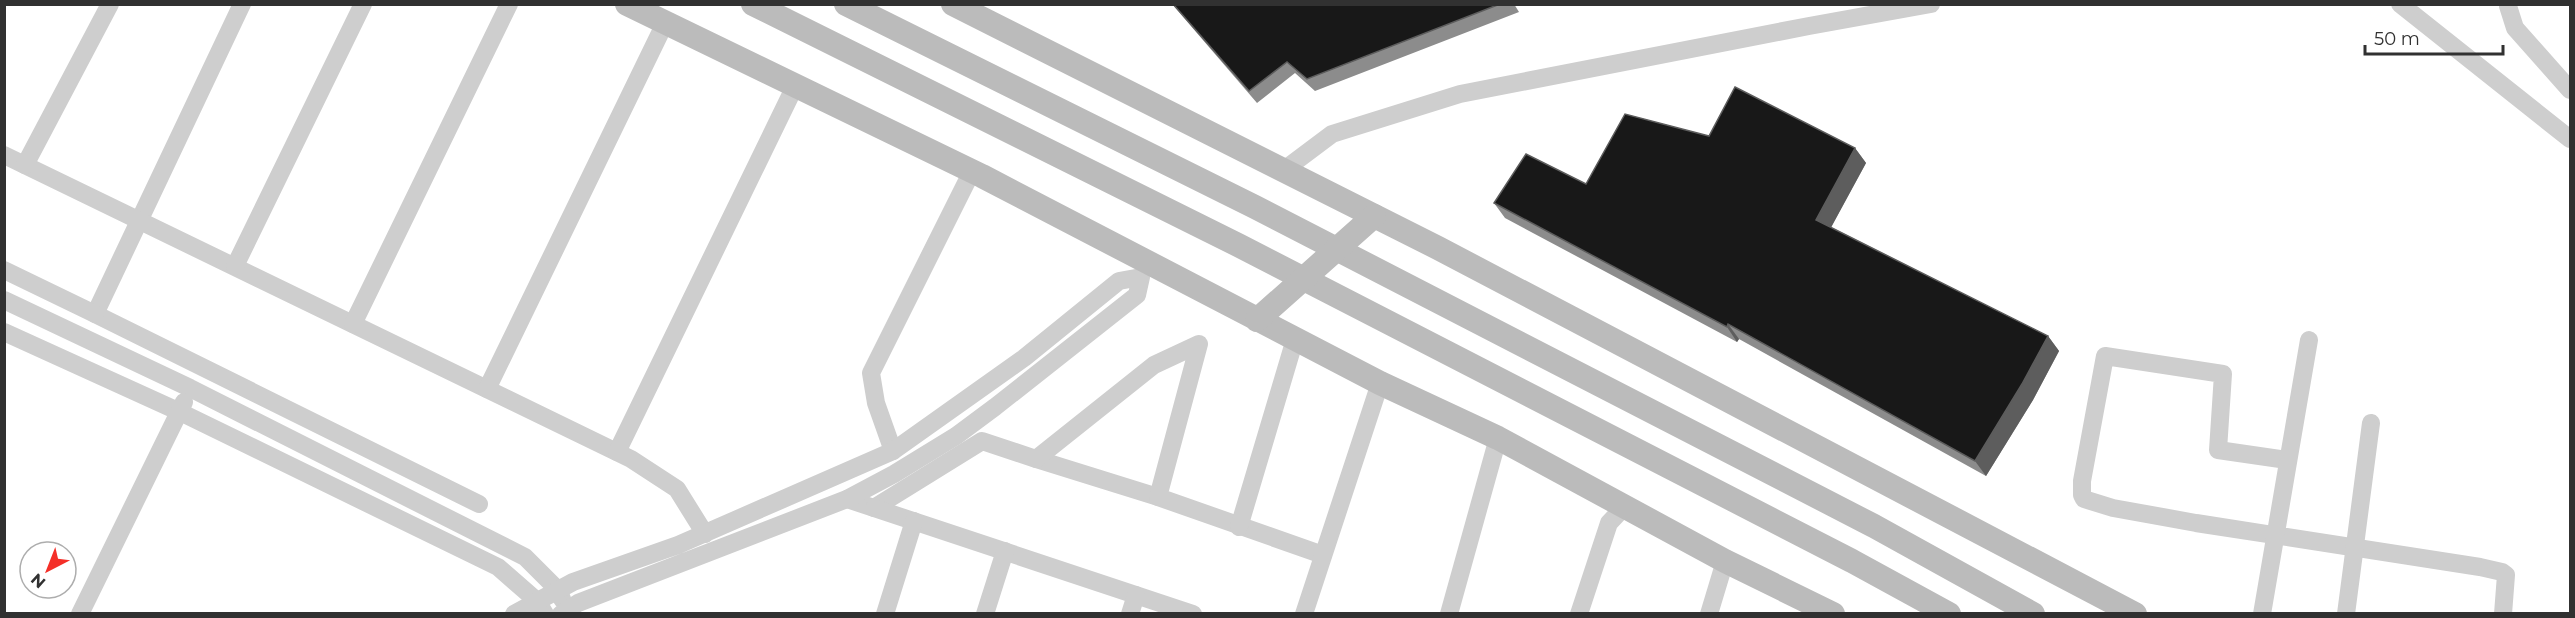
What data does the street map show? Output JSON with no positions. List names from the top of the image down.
{
  "scale_bar": "50 m",
  "north": "bottom left"
}
